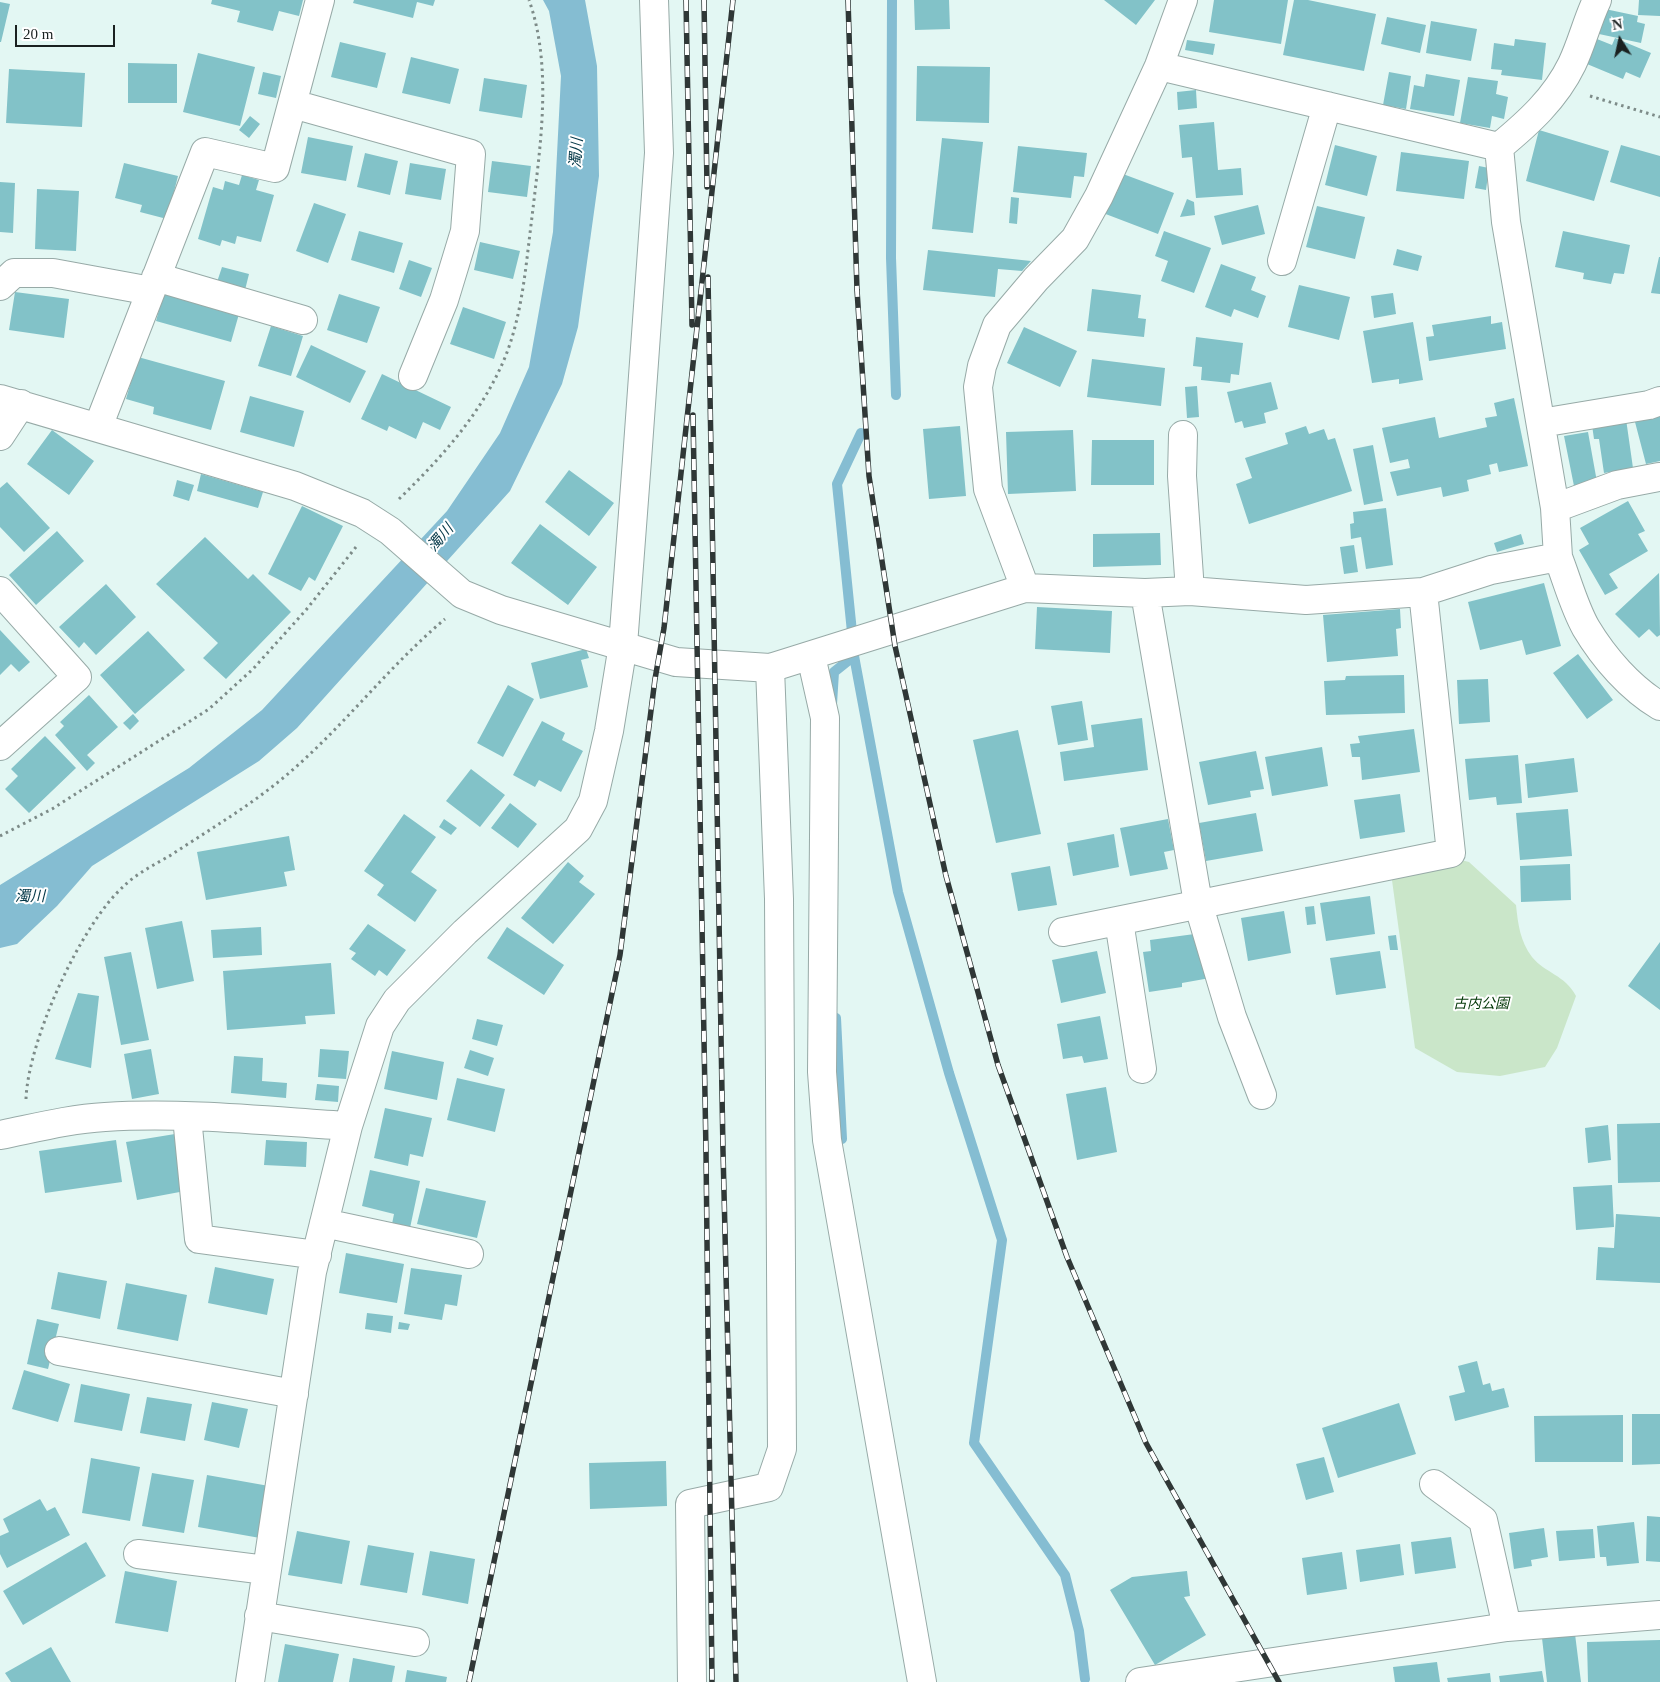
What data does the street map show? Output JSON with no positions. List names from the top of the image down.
{
  "water": ["濁川"],
  "parks": ["古内公園"],
  "scale_bar": "20 m",
  "north": "top"
}
